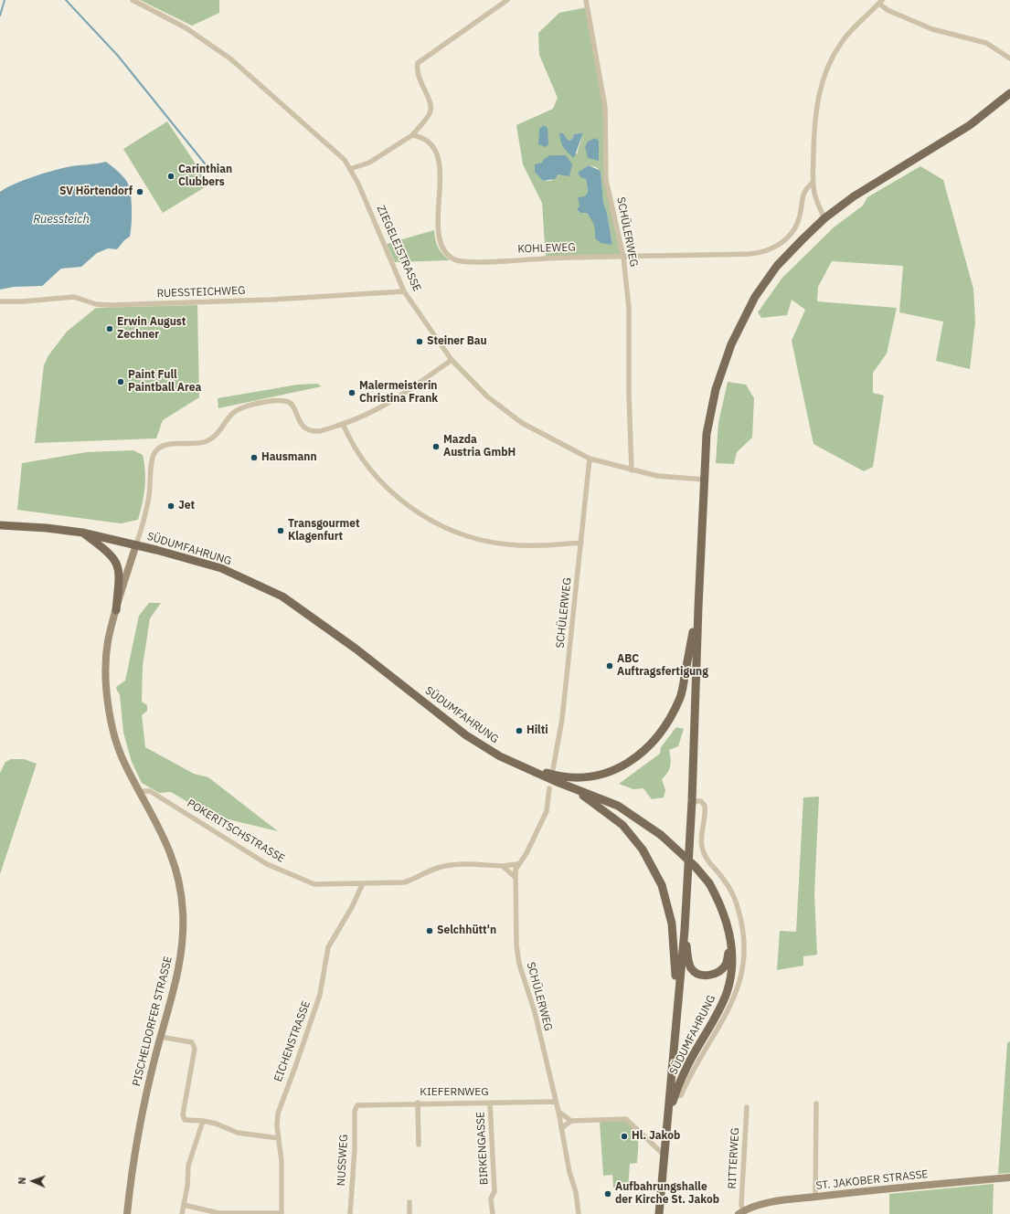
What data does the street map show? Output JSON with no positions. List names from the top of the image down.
{
  "streets": {
    "main road": ["SÜDUMFAHRUNG", "PISCHELDORFER STRASSE", "ST. JAKOBER STRASSE"],
    "street": [
      "SCHÜLERWEG",
      "ZIEGELEISTRASSE",
      "KOHLEWEG",
      "RUESSTEICHWEG",
      "POKERITSCHSTRASSE",
      "EICHENSTRASSE",
      "KIEFERNWEG",
      "BIRKENGASSE",
      "RITTERWEG",
      "NUSSWEG"
    ]
  },
  "crossings": [
    ["SCHÜLERWEG", "ZIEGELEISTRASSE"],
    ["SCHÜLERWEG", "KOHLEWEG"],
    ["SCHÜLERWEG", "POKERITSCHSTRASSE"],
    ["SCHÜLERWEG", "KIEFERNWEG"],
    ["ZIEGELEISTRASSE", "RUESSTEICHWEG"],
    ["SÜDUMFAHRUNG", "PISCHELDORFER STRASSE"],
    ["POKERITSCHSTRASSE", "PISCHELDORFER STRASSE"],
    ["POKERITSCHSTRASSE", "EICHENSTRASSE"],
    ["KIEFERNWEG", "BIRKENGASSE"],
    ["KIEFERNWEG", "NUSSWEG"],
    ["RITTERWEG", "ST. JAKOBER STRASSE"]
  ],
  "water": ["Ruessteich"],
  "places": [
    "Carinthian Clubbers",
    "SV Hörtendorf",
    "Erwin August Zechner",
    "Steiner Bau",
    "Paint Full Paintball Area",
    "Malermeisterin Christina Frank",
    "Mazda Austria GmbH",
    "Hausmann",
    "Jet",
    "Transgourmet Klagenfurt",
    "ABC Auftragsfertigung",
    "Hilti",
    "Selchhütt'n",
    "Hl. Jakob",
    "Aufbahrungshalle der Kirche St. Jakob"
  ],
  "north": "left"
}
